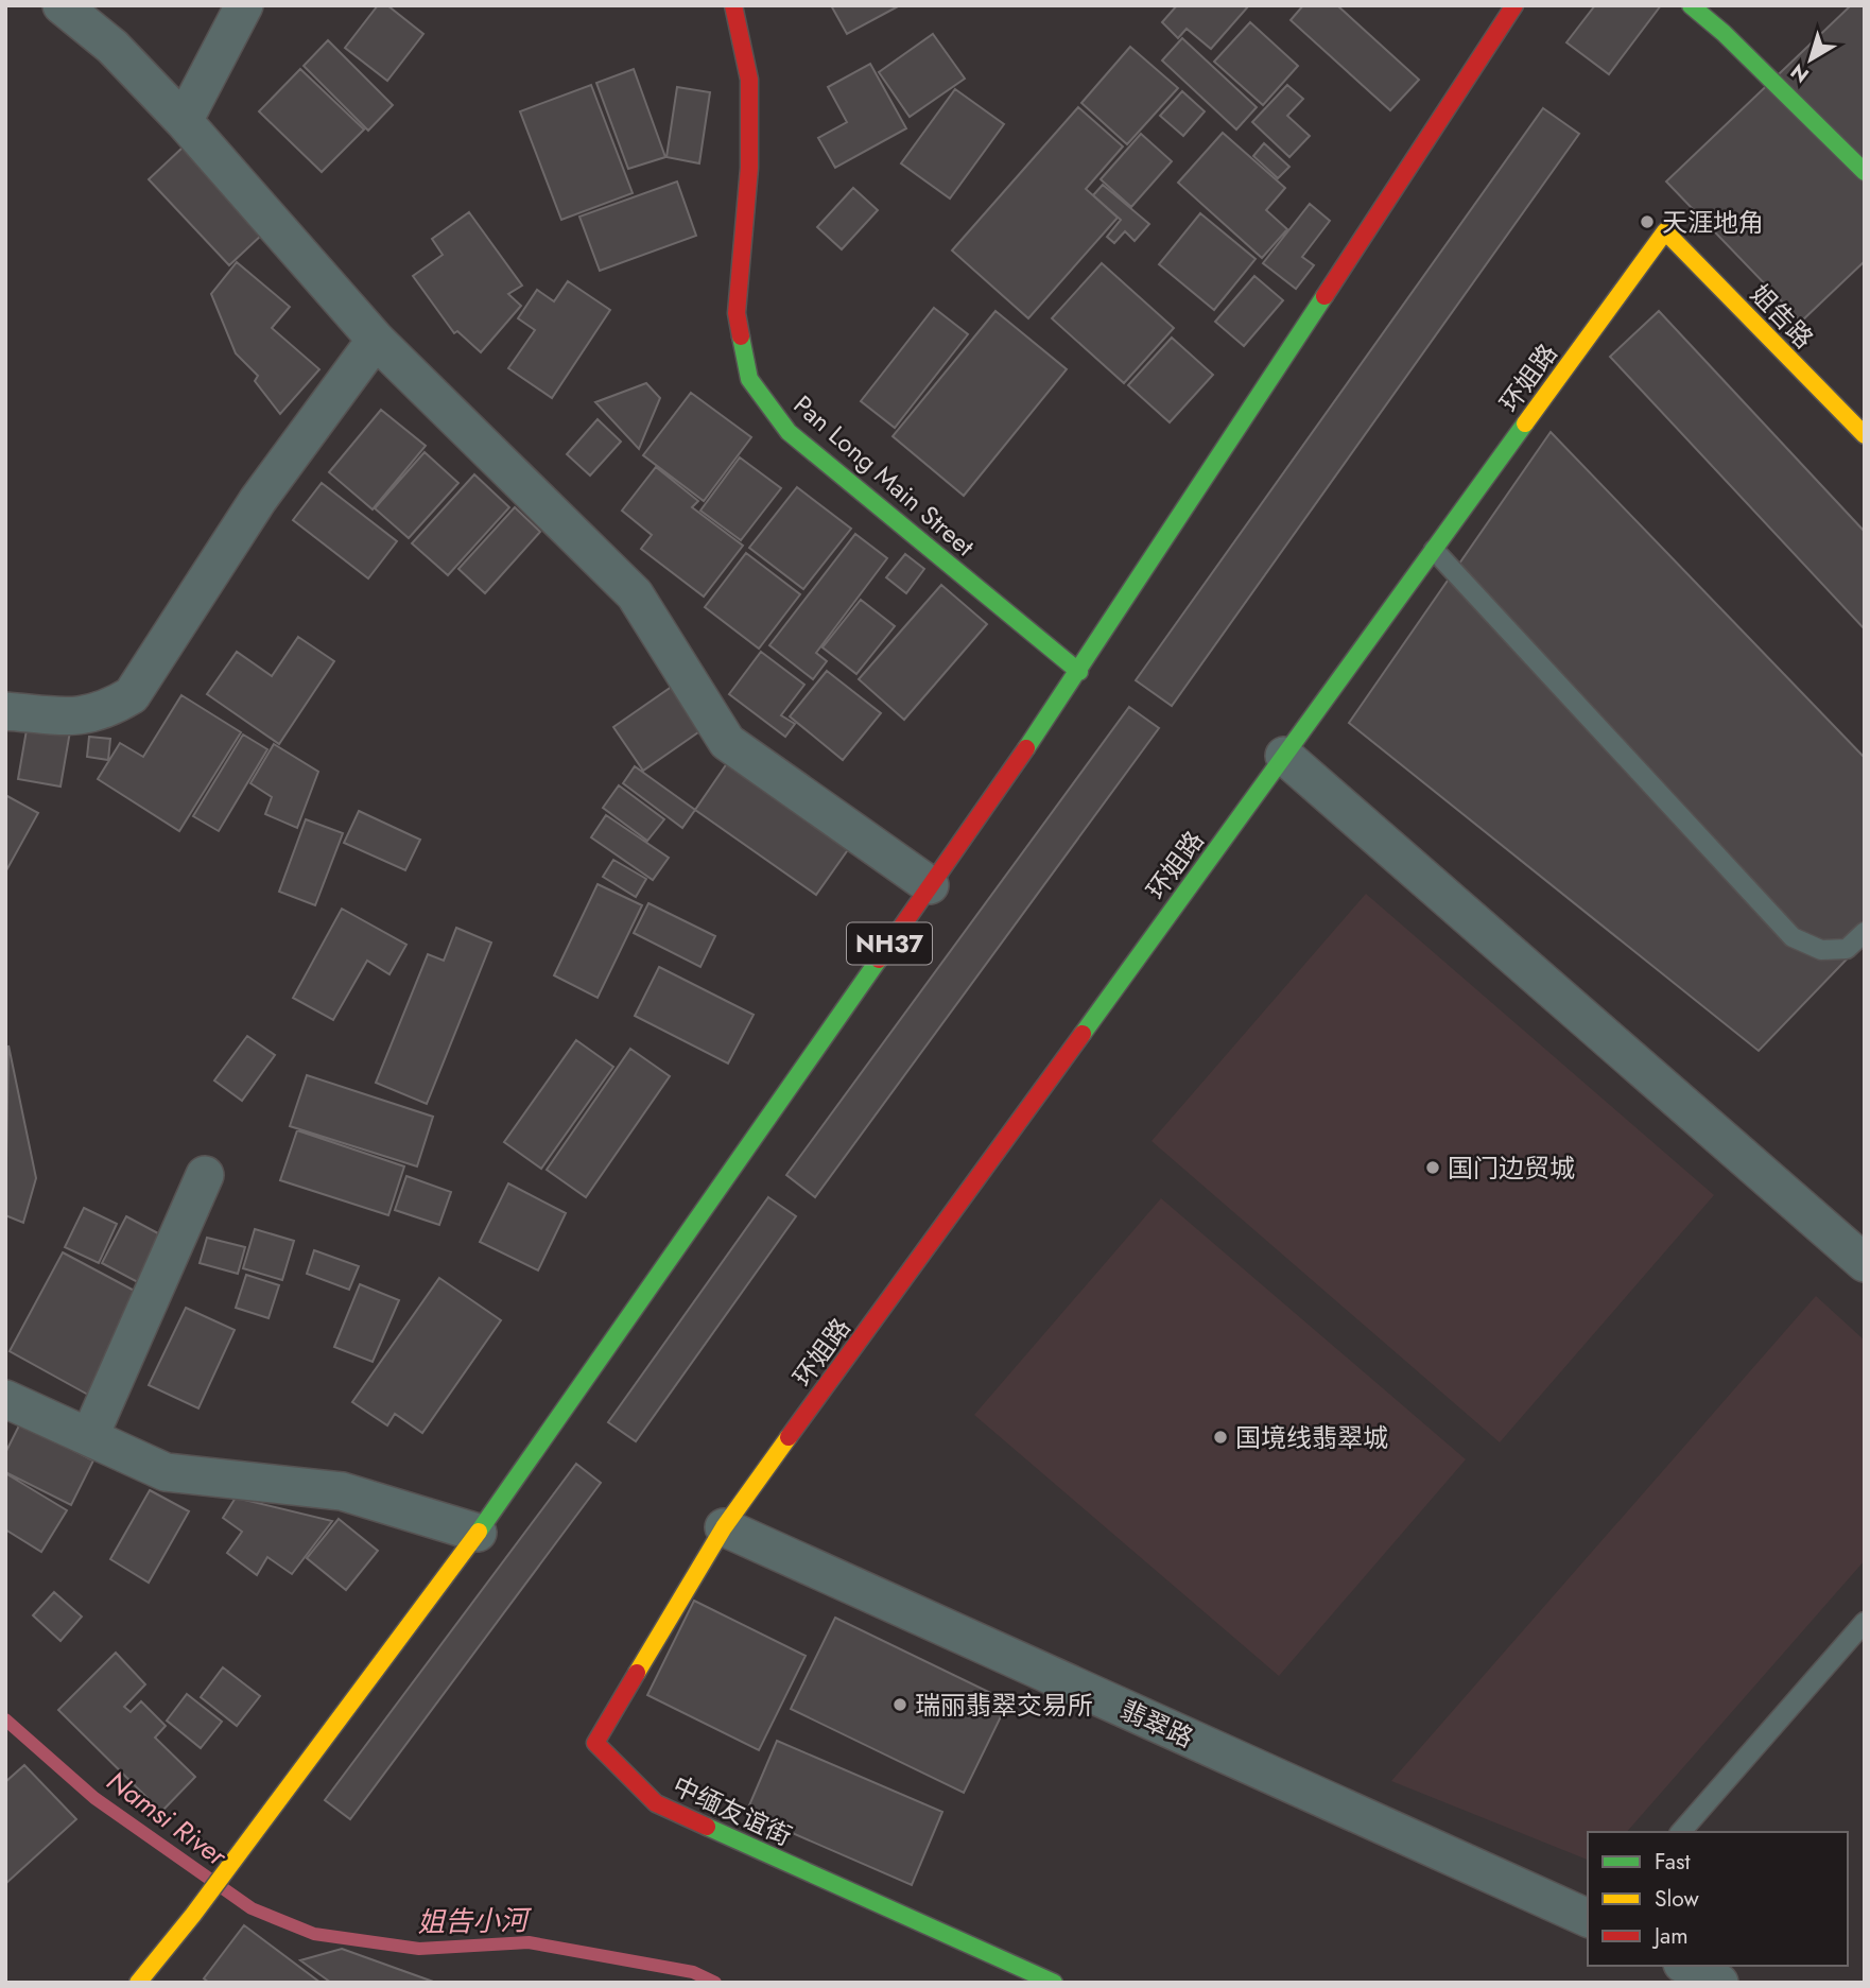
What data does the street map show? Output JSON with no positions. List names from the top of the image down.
{
  "streets": {
    "main road": [
      "姐告路",
      "环姐路",
      "Pan Long Main Street",
      "NH37",
      "中缅友谊街"
    ],
    "street": ["翡翠路"]
  },
  "crossings": [
    ["姐告路", "环姐路"],
    ["环姐路", "翡翠路"],
    ["环姐路", "中缅友谊街"],
    ["Pan Long Main Street", "NH37"],
    ["翡翠路", "中缅友谊街"]
  ],
  "water": ["Namsi River", "姐告小河"],
  "places": [
    "天涯地角",
    "国门边贸城",
    "国境线翡翠城",
    "瑞丽翡翠交易所"
  ],
  "legend": ["Fast", "Slow", "Jam"],
  "north": "bottom left"
}
